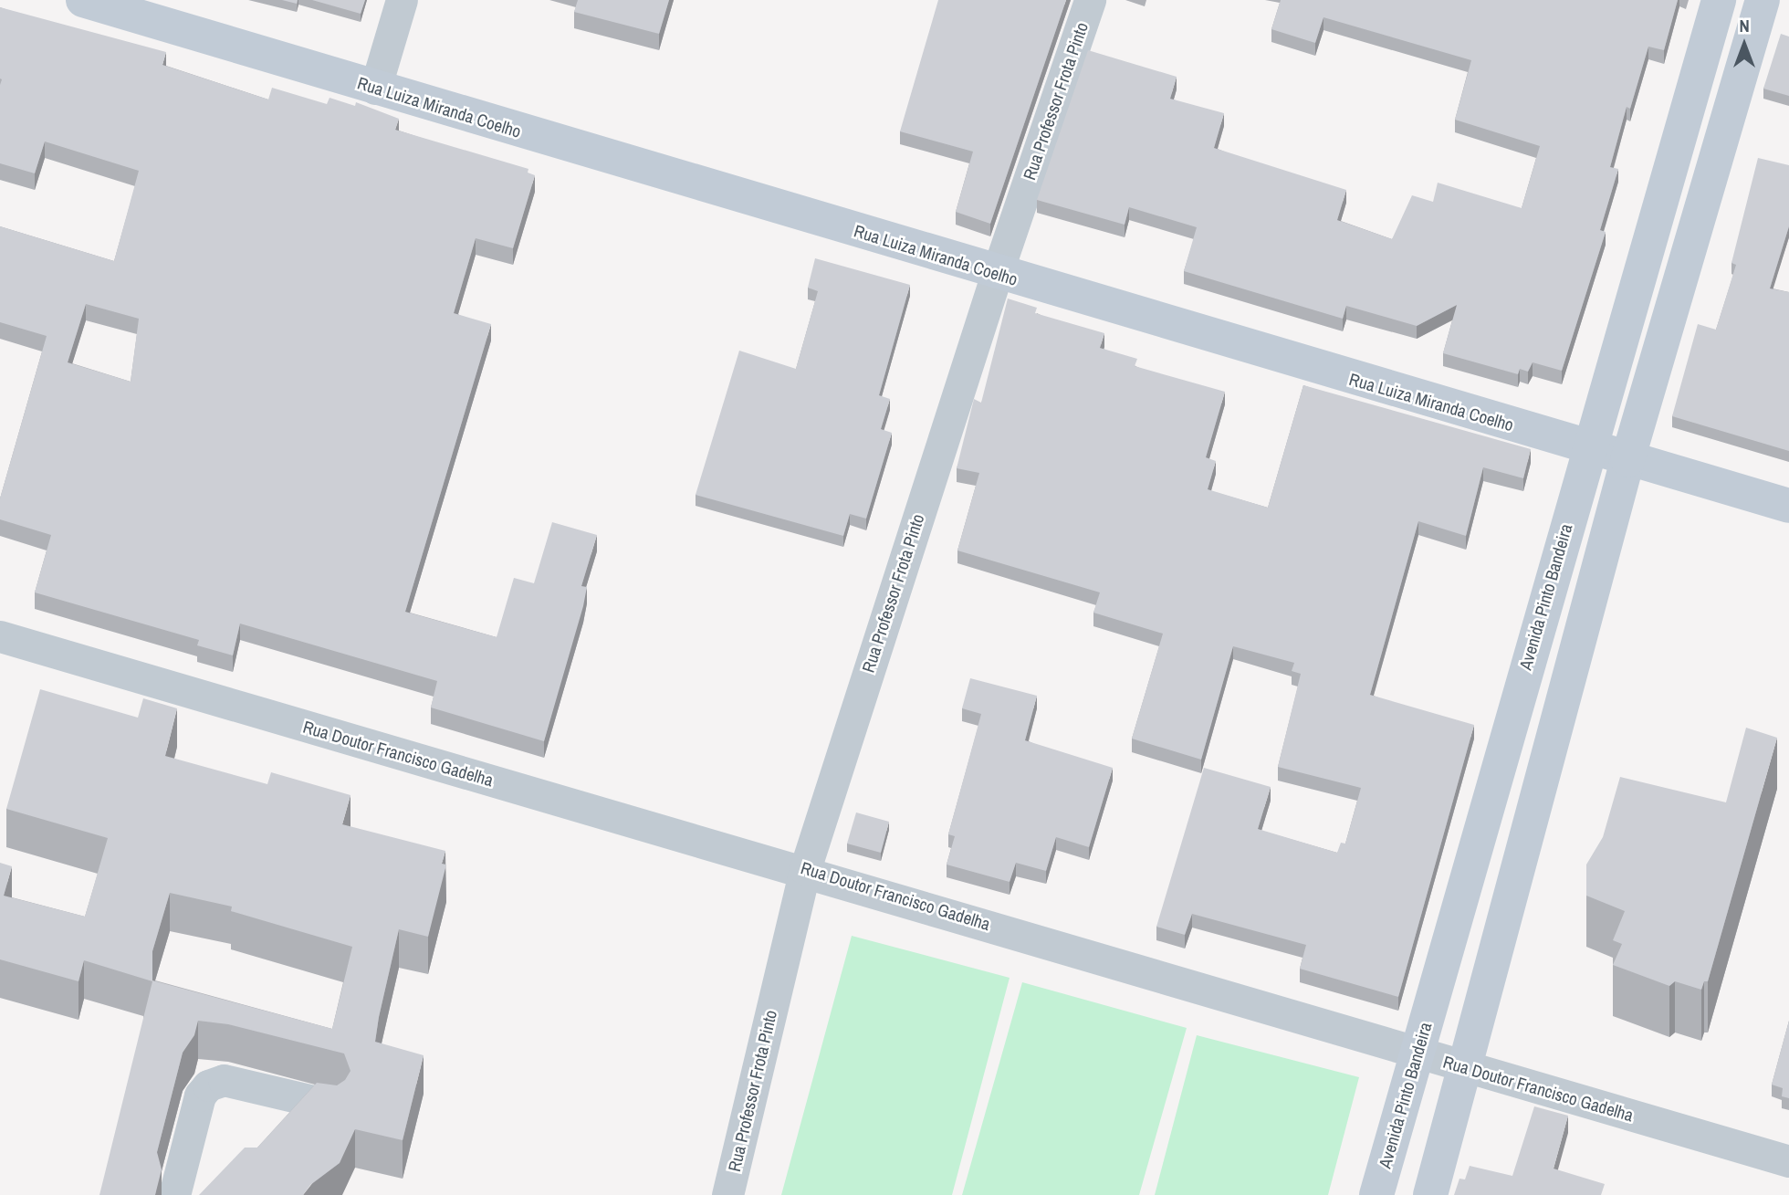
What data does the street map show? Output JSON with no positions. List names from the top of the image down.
{
  "streets": {
    "main road": ["Rua Luiza Miranda Coelho", "Avenida Pinto Bandeira"],
    "street": ["Rua Professor Frota Pinto", "Rua Doutor Francisco Gadelha"]
  },
  "crossings": [
    ["Rua Professor Frota Pinto", "Rua Luiza Miranda Coelho"],
    ["Rua Professor Frota Pinto", "Rua Doutor Francisco Gadelha"],
    ["Rua Luiza Miranda Coelho", "Avenida Pinto Bandeira"],
    ["Avenida Pinto Bandeira", "Rua Doutor Francisco Gadelha"]
  ],
  "north": "top"
}
